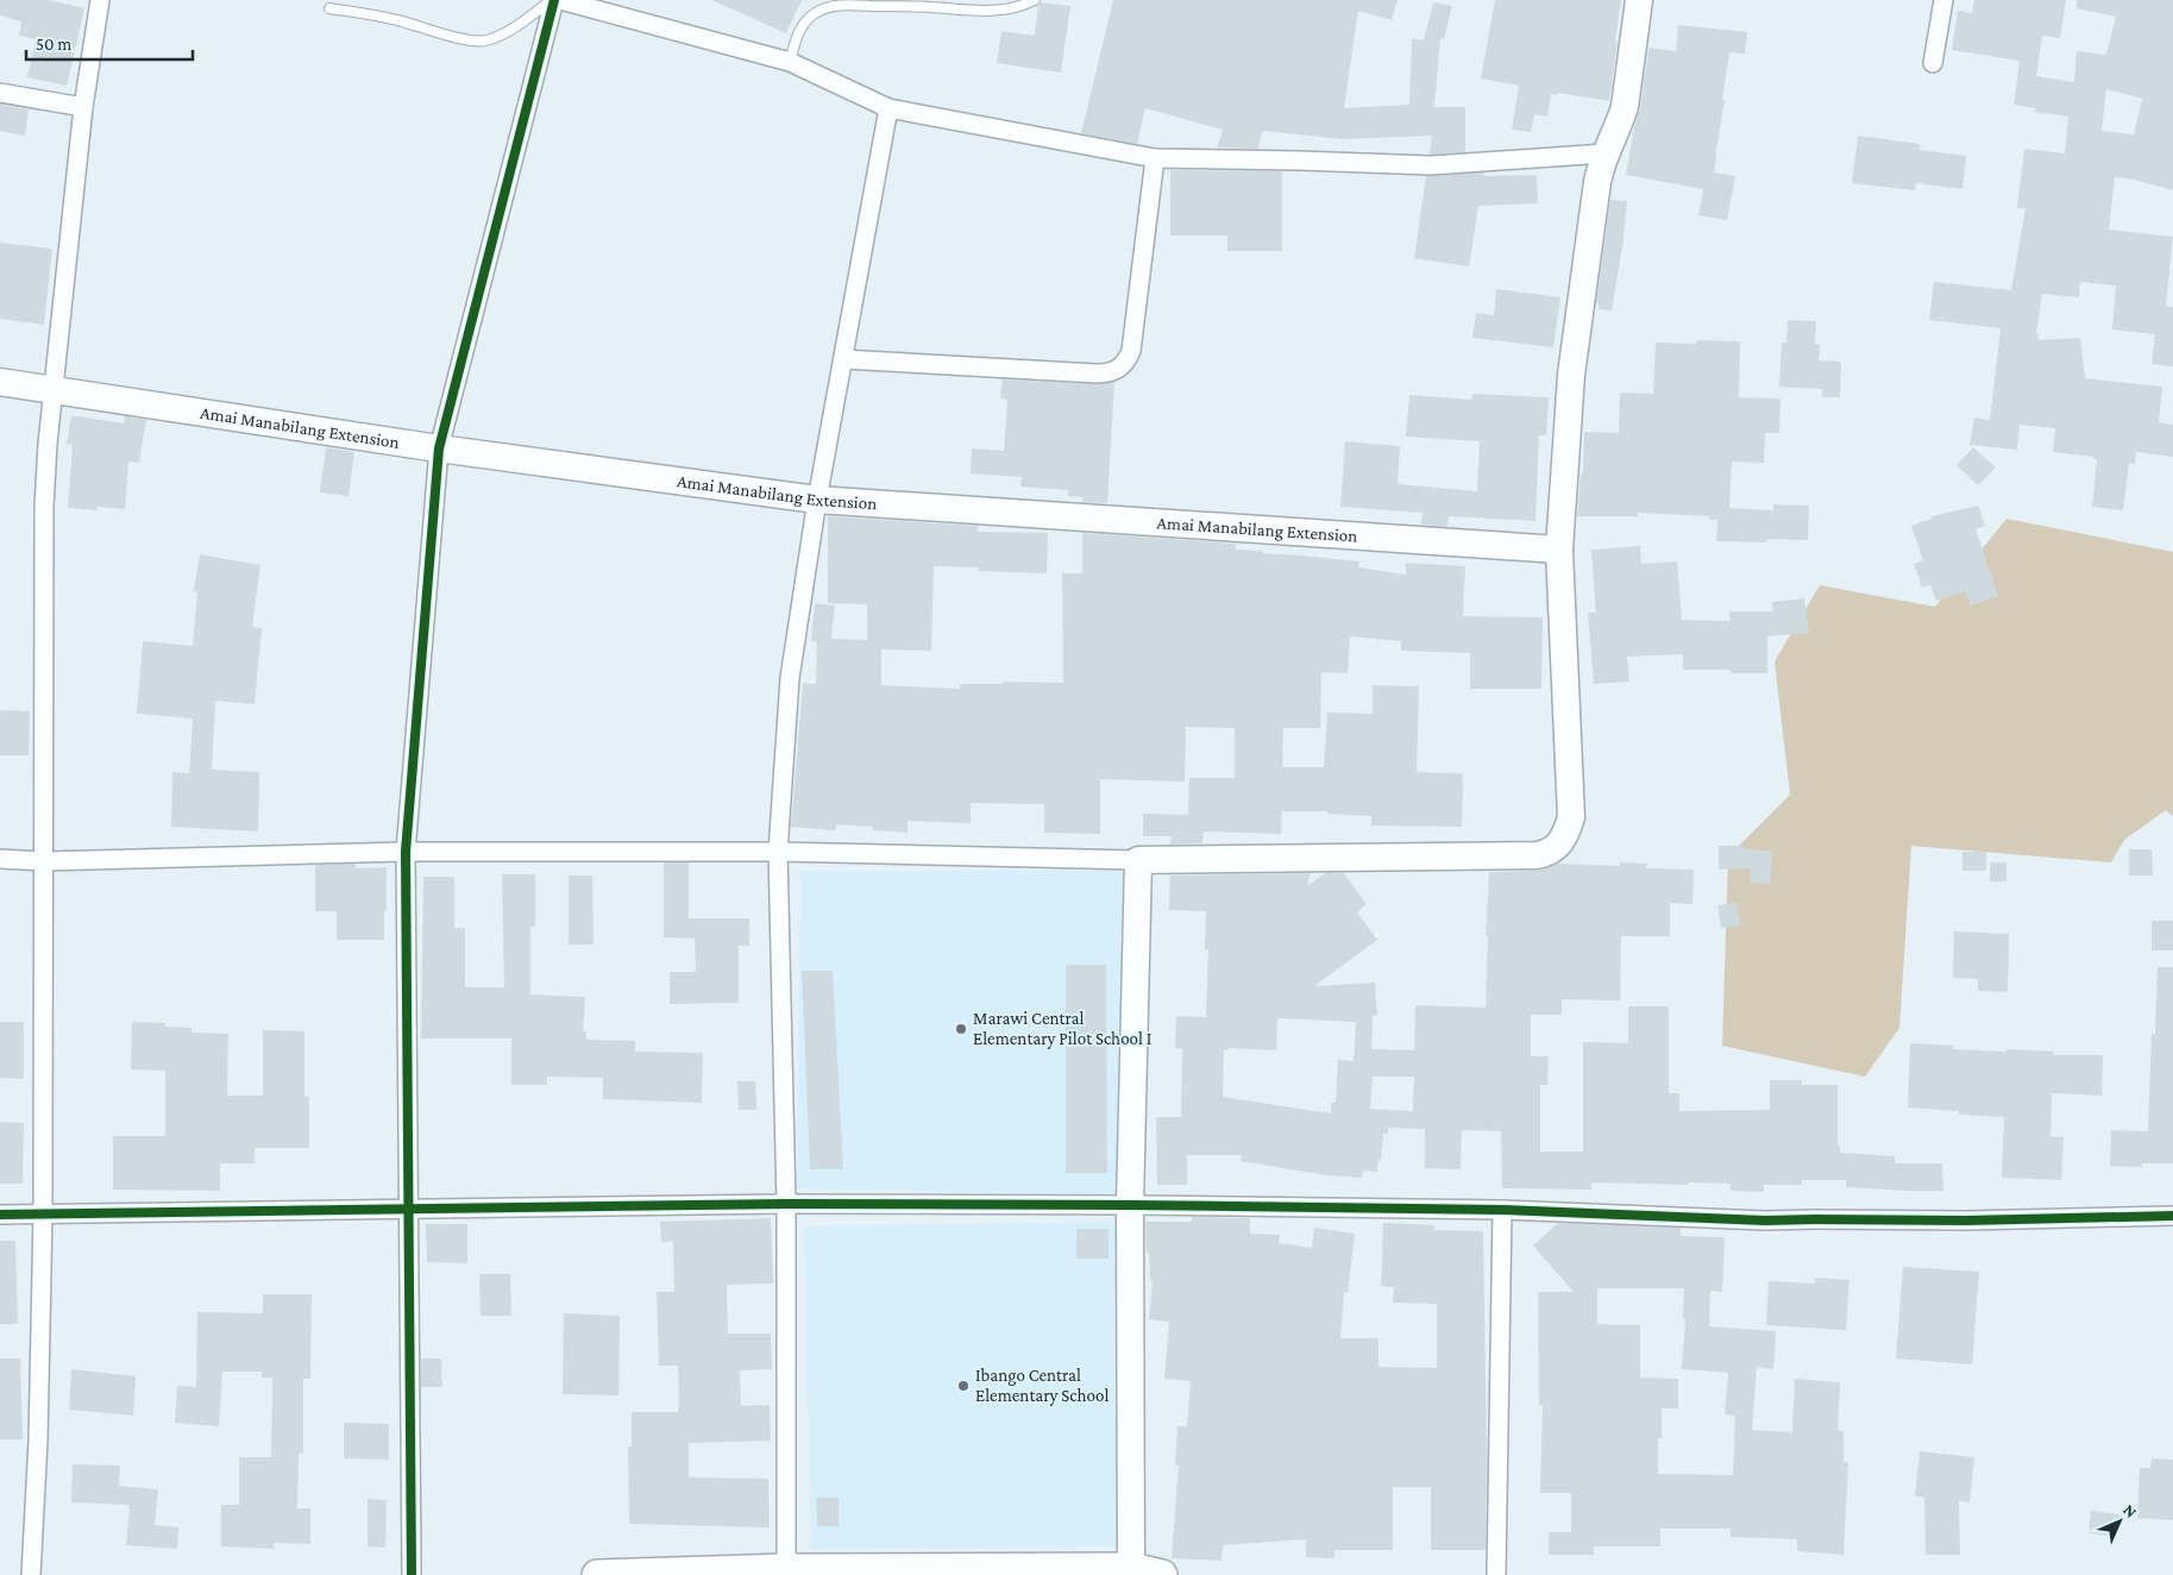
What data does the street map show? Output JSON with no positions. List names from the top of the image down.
{
  "streets": {
    "main road": ["Amai Manabilang Extension"]
  },
  "places": ["Marawi Central Elementary Pilot School I", "Ibango Central Elementary School"],
  "scale_bar": "50 m",
  "north": "top right"
}
